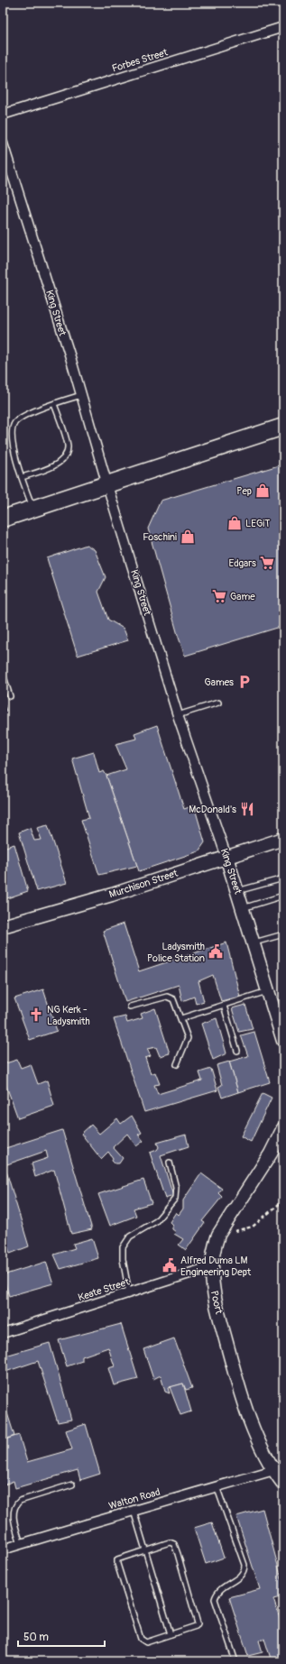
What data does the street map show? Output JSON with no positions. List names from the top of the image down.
{
  "streets": {
    "street": [
      "Forbes Street",
      "King Street",
      "Murchison Street",
      "Keate Street",
      "Poort",
      "Walton Road"
    ]
  },
  "crossings": [
    ["King Street", "Murchison Street"],
    ["Keate Street", "Poort"],
    ["Poort", "Walton Road"]
  ],
  "places": {
    "shop": ["Pep", "LEGiT", "Foschini"],
    "supermarket": ["Edgars", "Game"],
    "parking": ["Games"],
    "restaurant": ["McDonald's"],
    "public building": ["Ladysmith Police Station", "Alfred Duma LM Engineering Dept"],
    "church": ["NG Kerk - Ladysmith"]
  },
  "scale_bar": "50 m"
}
